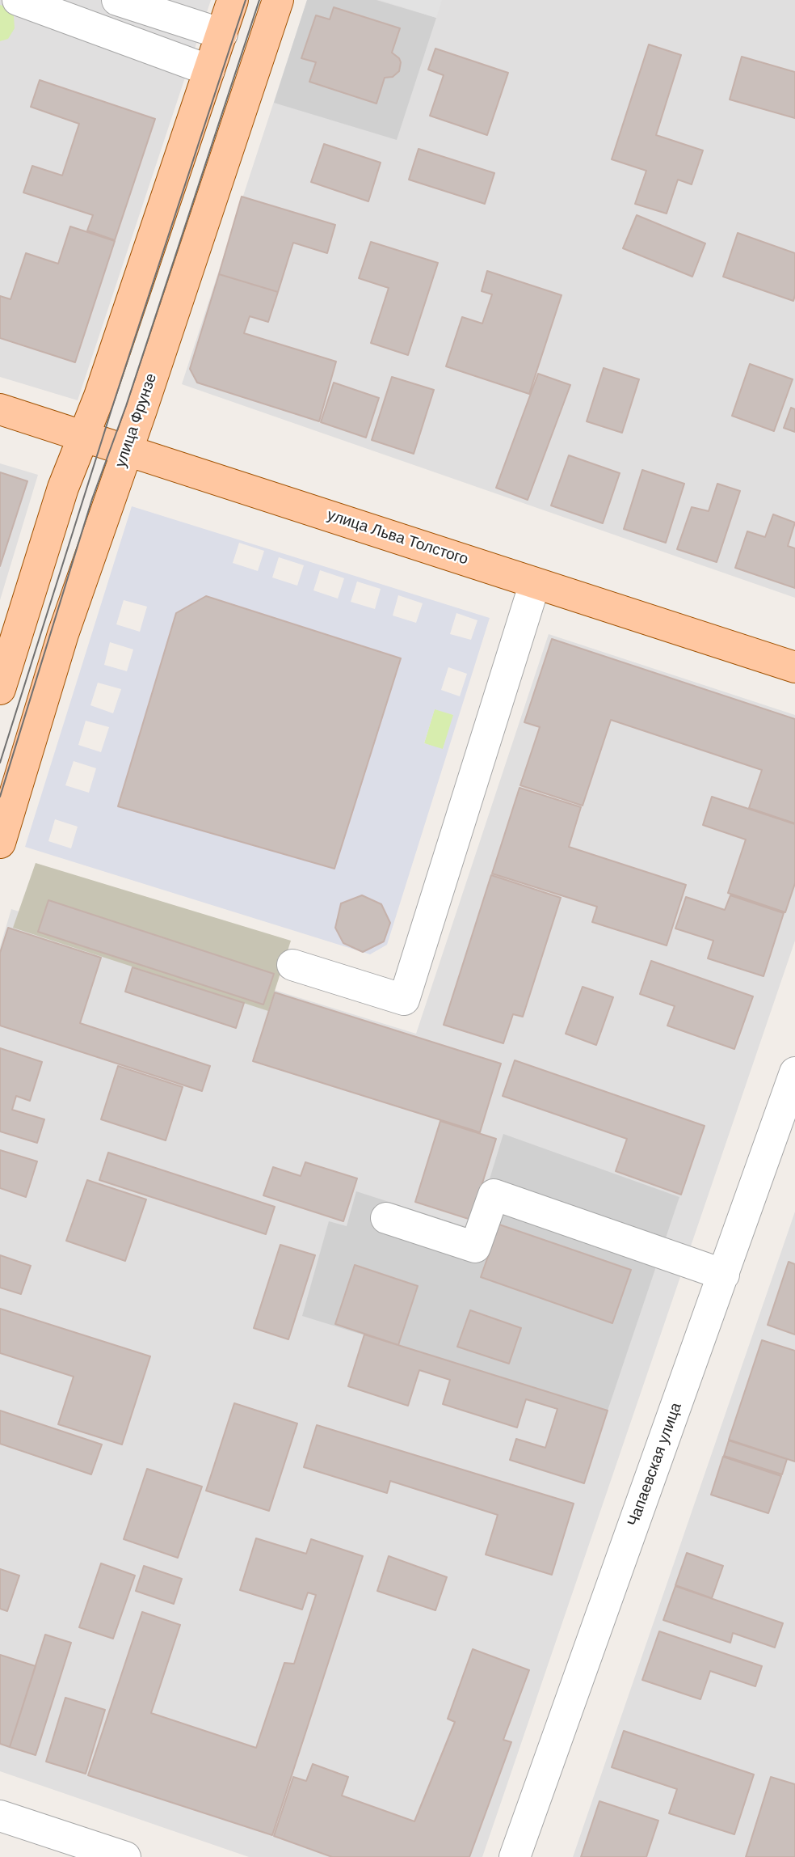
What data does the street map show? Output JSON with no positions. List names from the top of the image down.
{
  "streets": {
    "main road": ["улица Фрунзе", "улица Льва Толстого"],
    "street": ["Чапаевская улица"]
  },
  "crossings": [
    ["улица Фрунзе", "улица Льва Толстого"]
  ]
}
